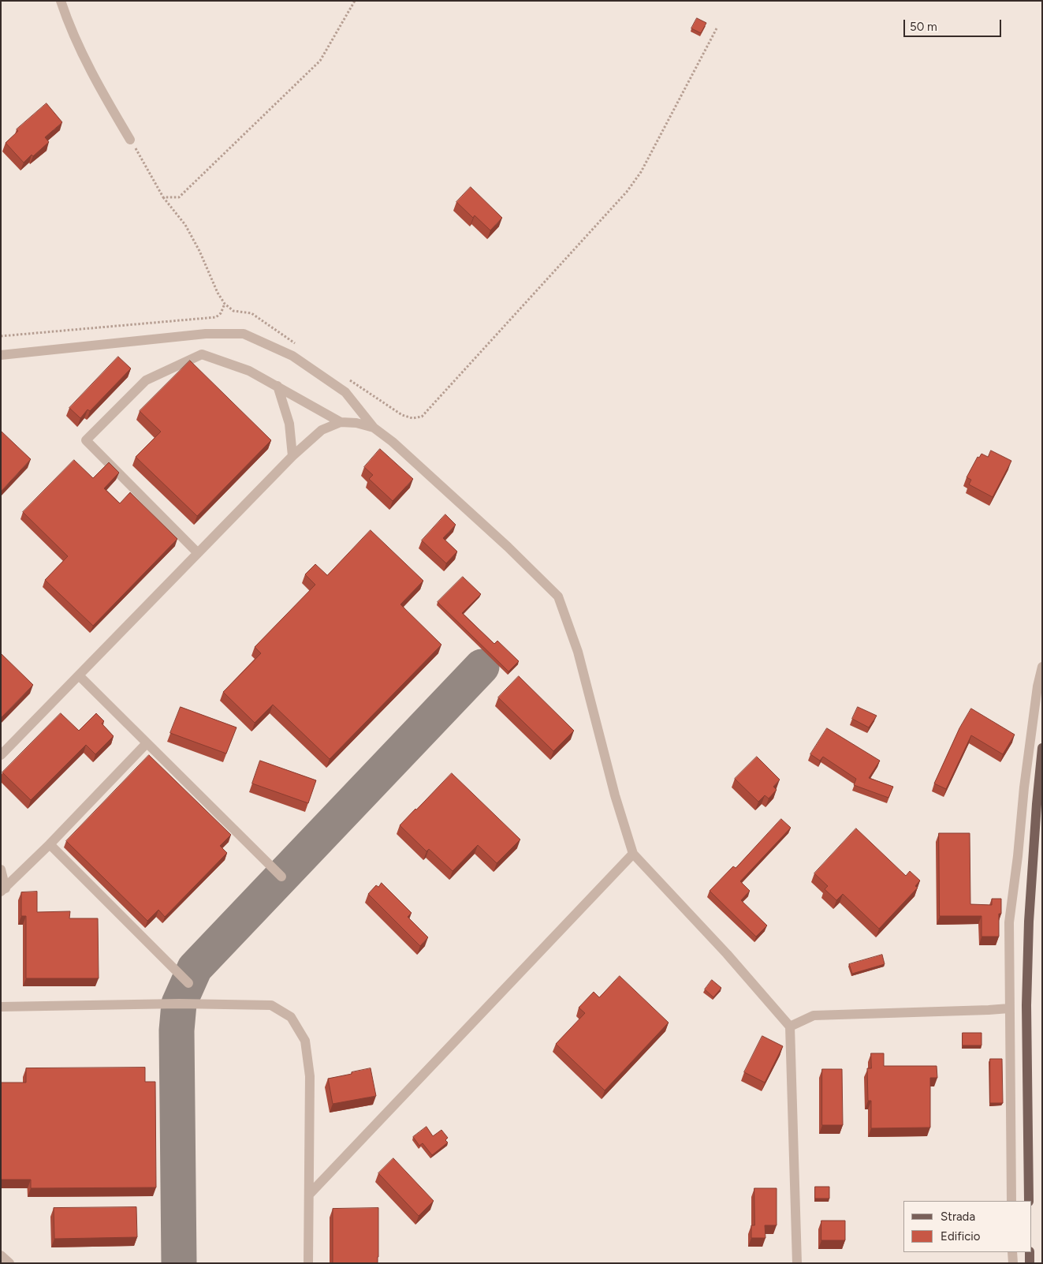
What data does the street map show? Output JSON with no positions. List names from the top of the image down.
{
  "legend": ["Strada", "Edificio"],
  "scale_bar": "50 m"
}
